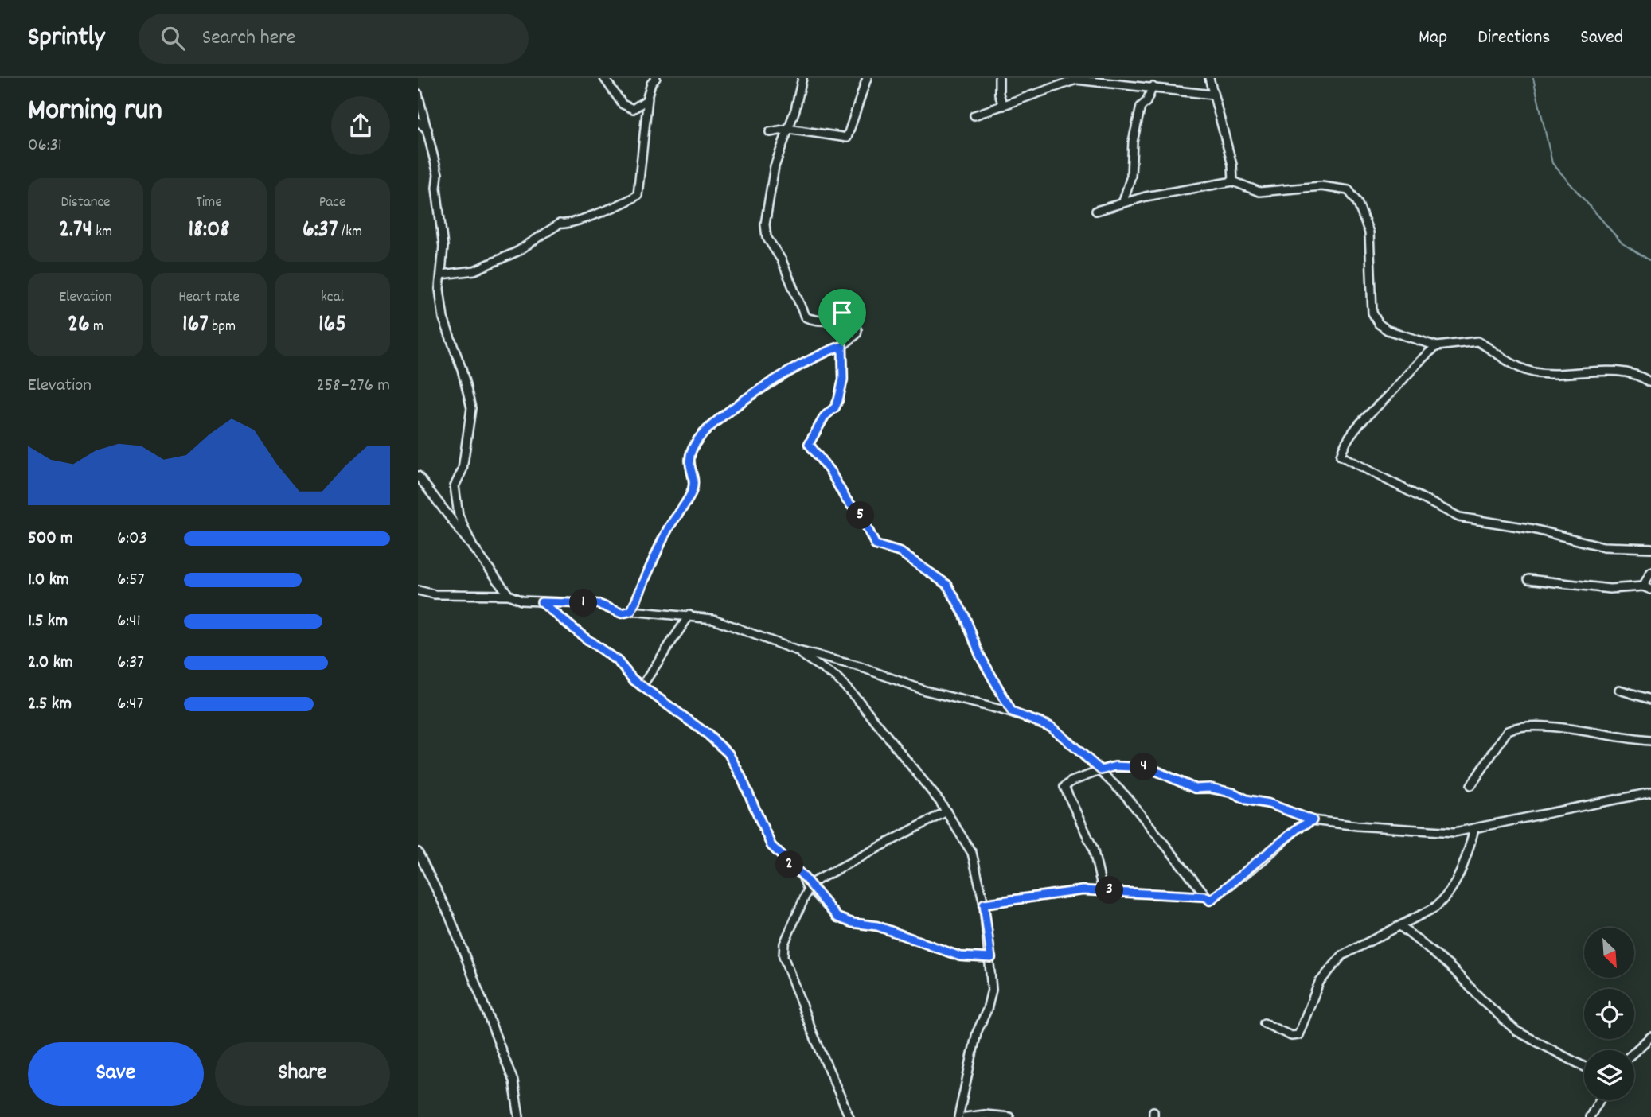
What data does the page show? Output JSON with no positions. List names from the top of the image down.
{
  "north": "bottom right",
  "page": {
    "header": "Sprintly",
    "search": "Search here",
    "nav": ["Map", "Directions", "Saved"],
    "heading": ["Morning run", "06:31"],
    "stats": [
      ["Distance", "2.74 km"],
      ["Time", "18:08"],
      ["Pace", "6:37 /km"],
      ["Elevation", "26 m"],
      ["Heart rate", "167 bpm"],
      ["kcal", "165"]
    ],
    "chart": ["Elevation", "258–276 m"],
    "pins": [
      "5",
      "1",
      "4",
      "2",
      "3"
    ],
    "list": [
      {
        "name": "500 m",
        "note": "6:03"
      },
      {
        "name": "1.0 km",
        "note": "6:57"
      },
      {
        "name": "1.5 km",
        "note": "6:41"
      },
      {
        "name": "2.0 km",
        "note": "6:37"
      },
      {
        "name": "2.5 km",
        "note": "6:47"
      }
    ],
    "buttons": ["Save", "Share"]
  }
}
